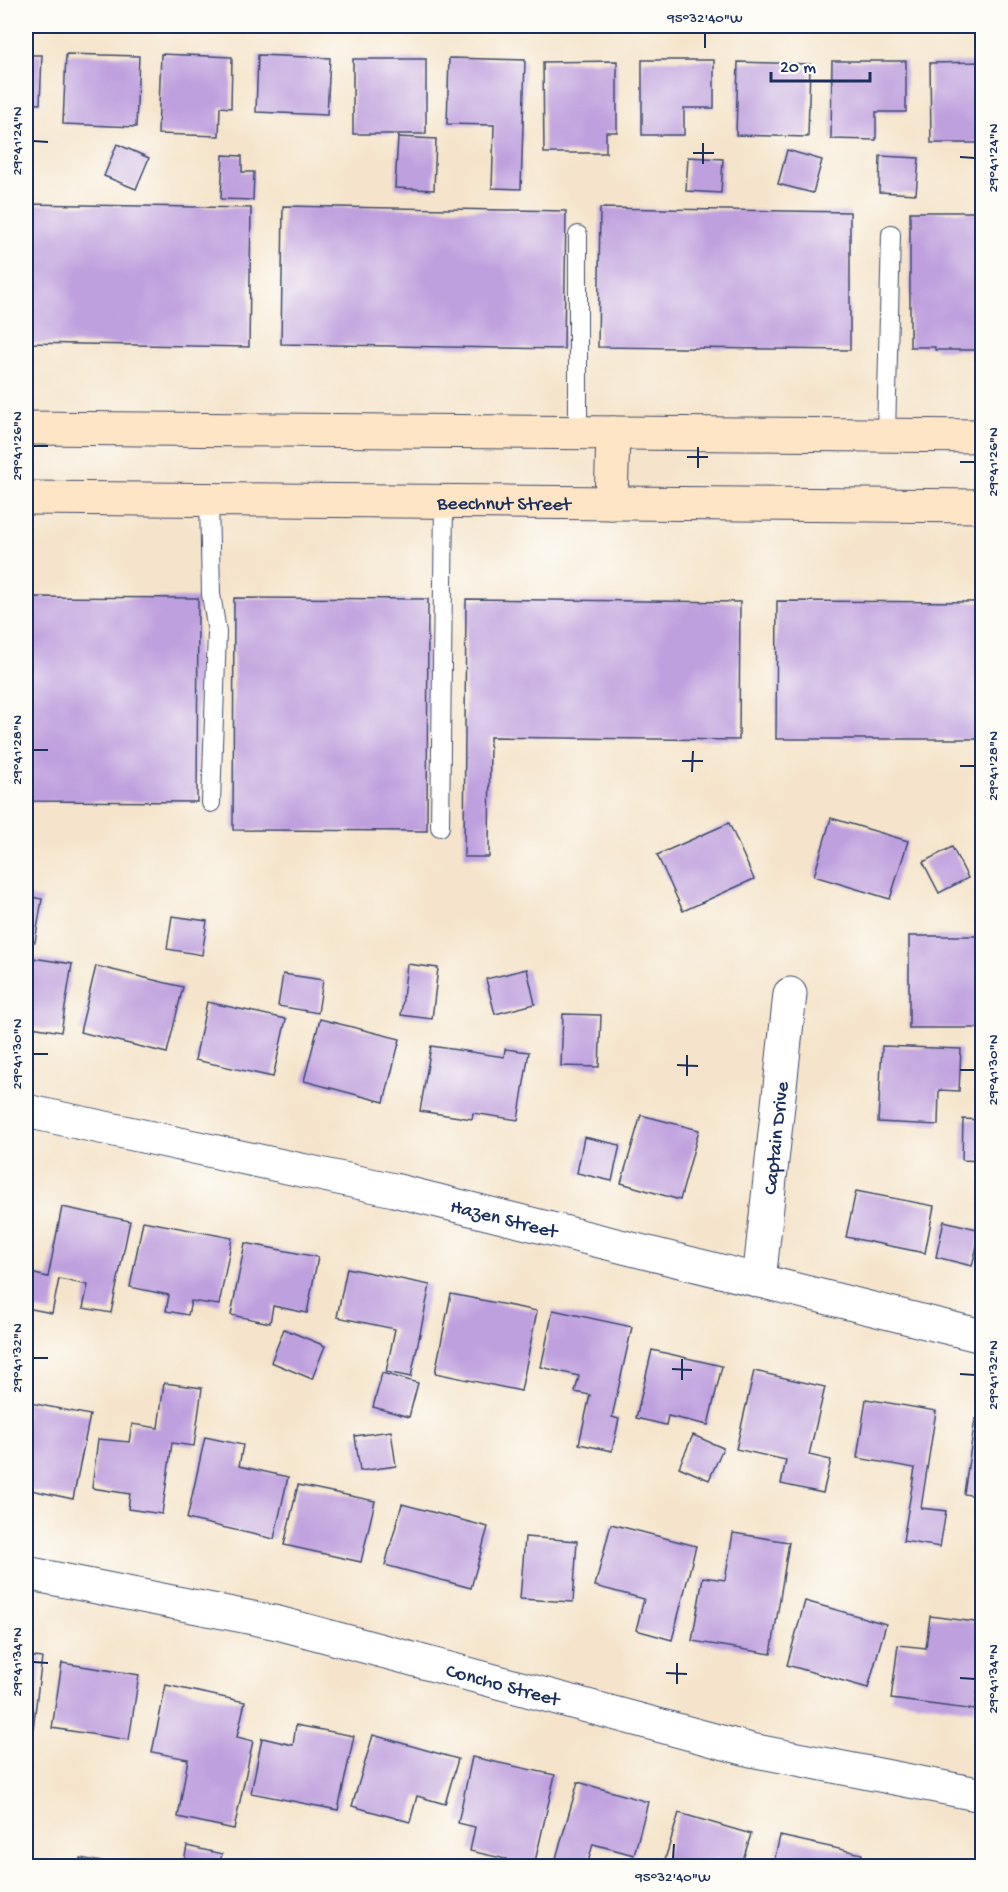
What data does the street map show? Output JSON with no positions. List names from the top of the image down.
{
  "streets": {
    "main road": ["Beechnut Street"],
    "street": ["Captain Drive", "Hazen Street", "Concho Street"]
  },
  "crossings": [
    ["Captain Drive", "Hazen Street"]
  ],
  "scale_bar": "20 m",
  "coordinates": [
    "95°32'40\"W",
    "29°41'24\"N",
    "29°41'26\"N",
    "29°41'28\"N",
    "29°41'30\"N",
    "29°41'32\"N",
    "29°41'34\"N"
  ]
}
